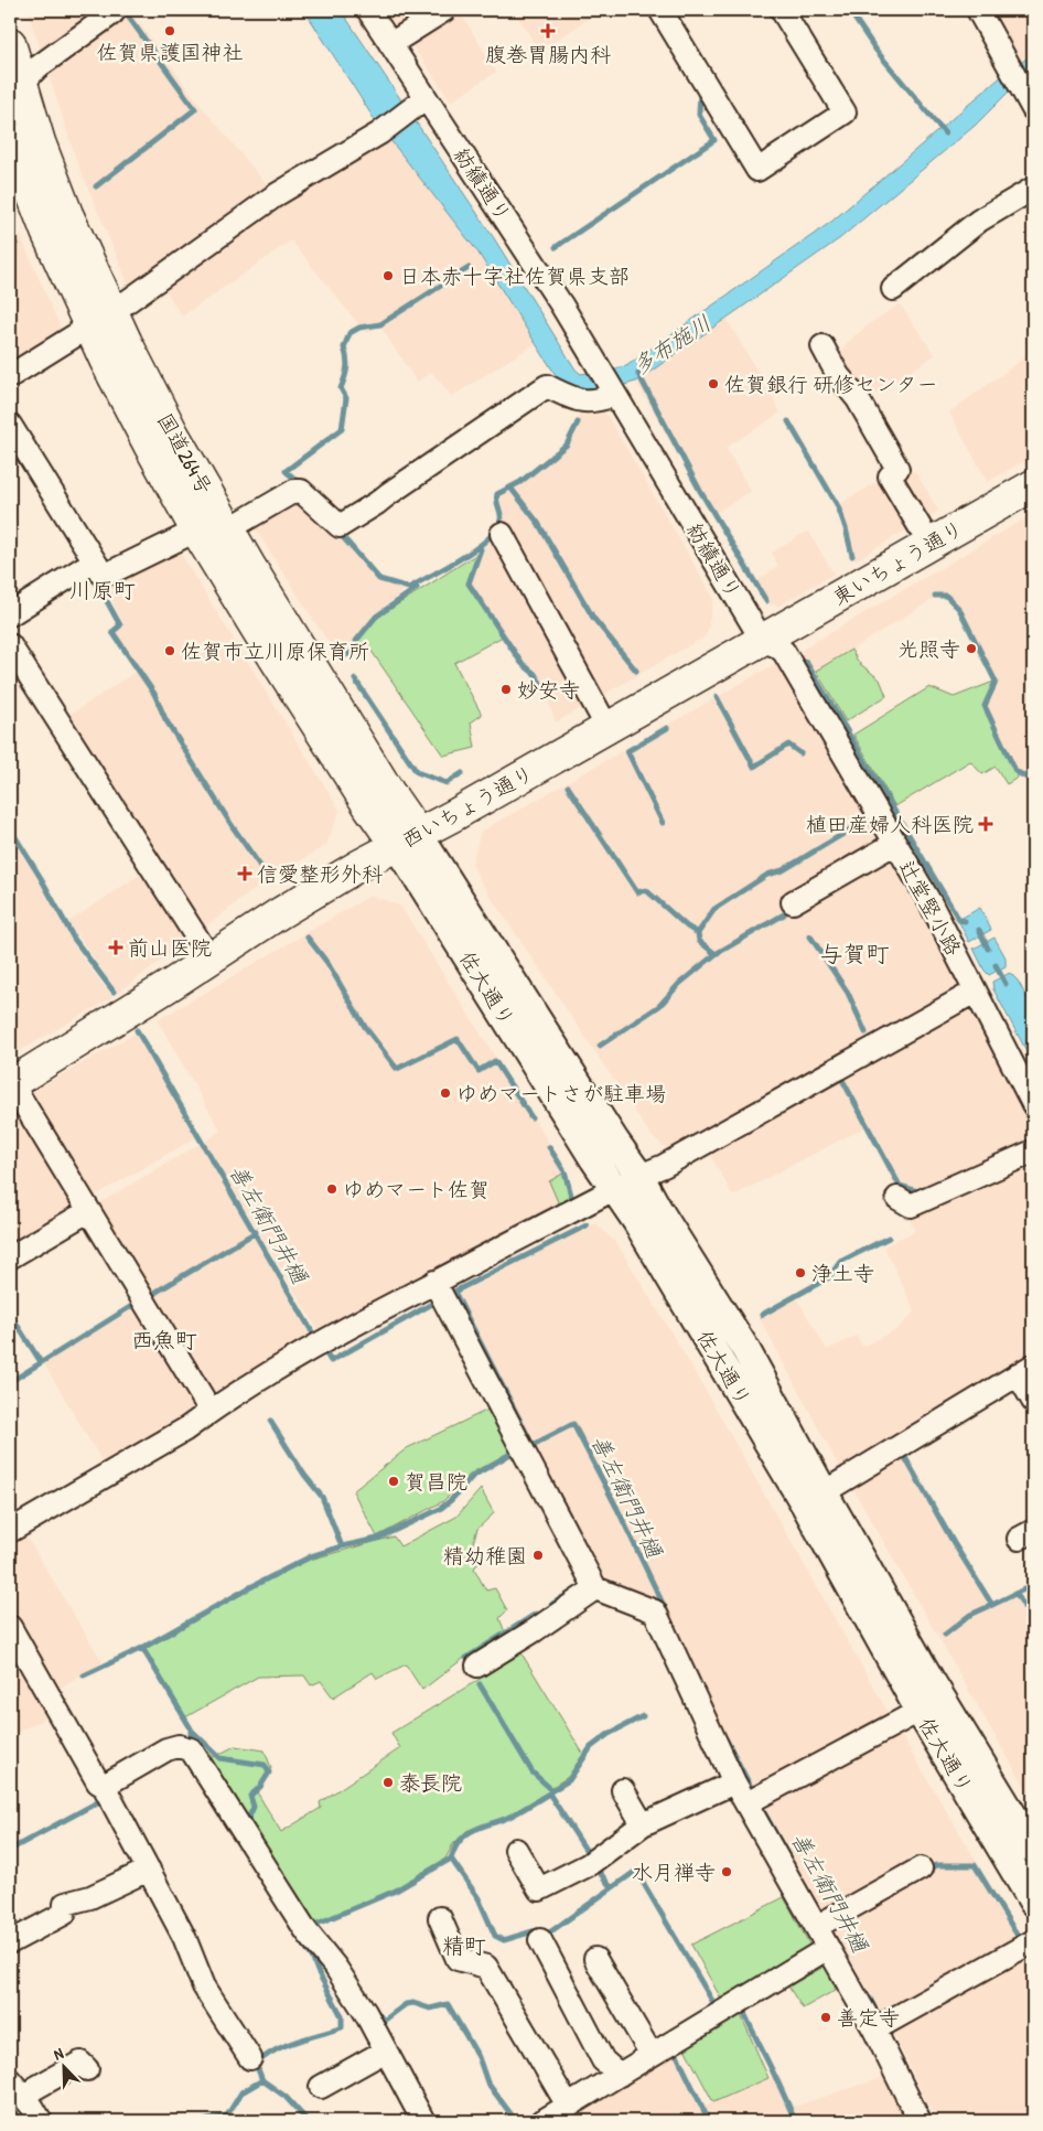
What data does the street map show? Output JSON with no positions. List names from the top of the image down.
{
  "streets": {
    "highway": ["国道264号", "東いちょう通り", "西いちょう通り"],
    "main road": ["佐大通り"],
    "street": ["紡績通り", "辻堂竪小路"]
  },
  "crossings": [
    ["紡績通り", "東いちょう通り"],
    ["紡績通り", "西いちょう通り"],
    ["紡績通り", "辻堂竪小路"],
    ["国道264号", "西いちょう通り"],
    ["国道264号", "佐大通り"],
    ["東いちょう通り", "西いちょう通り"],
    ["東いちょう通り", "辻堂竪小路"],
    ["西いちょう通り", "辻堂竪小路"],
    ["西いちょう通り", "佐大通り"]
  ],
  "districts": [
    "川原町",
    "与賀町",
    "西魚町",
    "精町"
  ],
  "water": ["多布施川", "善左衛門井樋"],
  "places": {
    "other": [
      "佐賀県護国神社",
      "日本赤十字社佐賀県支部",
      "佐賀銀行 研修センター",
      "光照寺",
      "佐賀市立川原保育所",
      "妙安寺",
      "ゆめマートさが駐車場",
      "ゆめマート佐賀",
      "浄土寺",
      "賀昌院",
      "精幼稚園",
      "泰長院",
      "水月禅寺",
      "善定寺"
    ],
    "health": [
      "腹巻胃腸内科",
      "植田産婦人科医院",
      "信愛整形外科",
      "前山医院"
    ]
  },
  "north": "top left"
}
